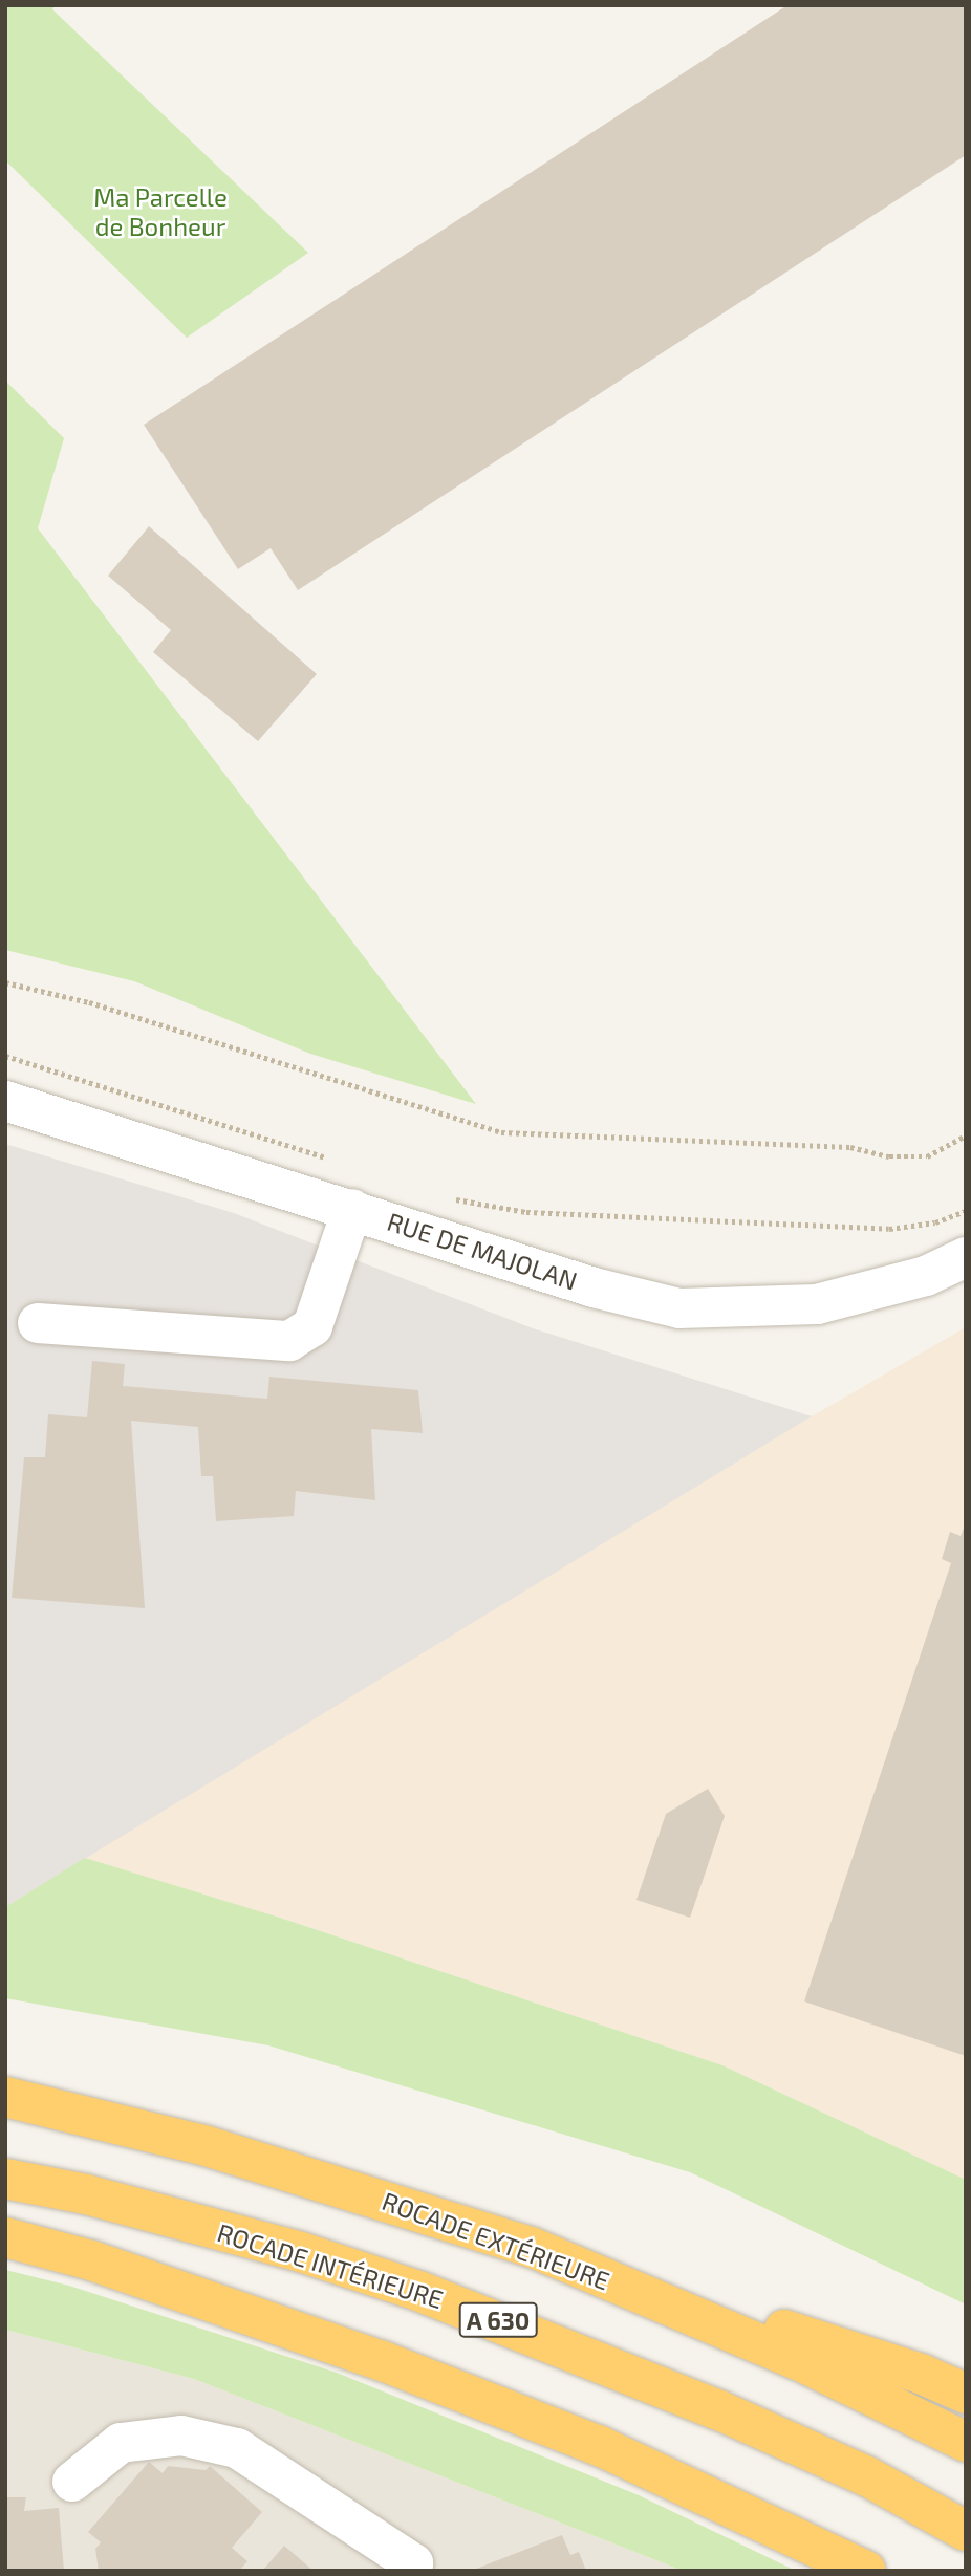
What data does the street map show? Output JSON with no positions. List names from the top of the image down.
{
  "streets": {
    "highway": ["ROCADE EXTÉRIEURE", "ROCADE INTÉRIEURE", "A 630"],
    "street": ["RUE DE MAJOLAN"]
  },
  "parks": ["Ma Parcelle de Bonheur"]
}
